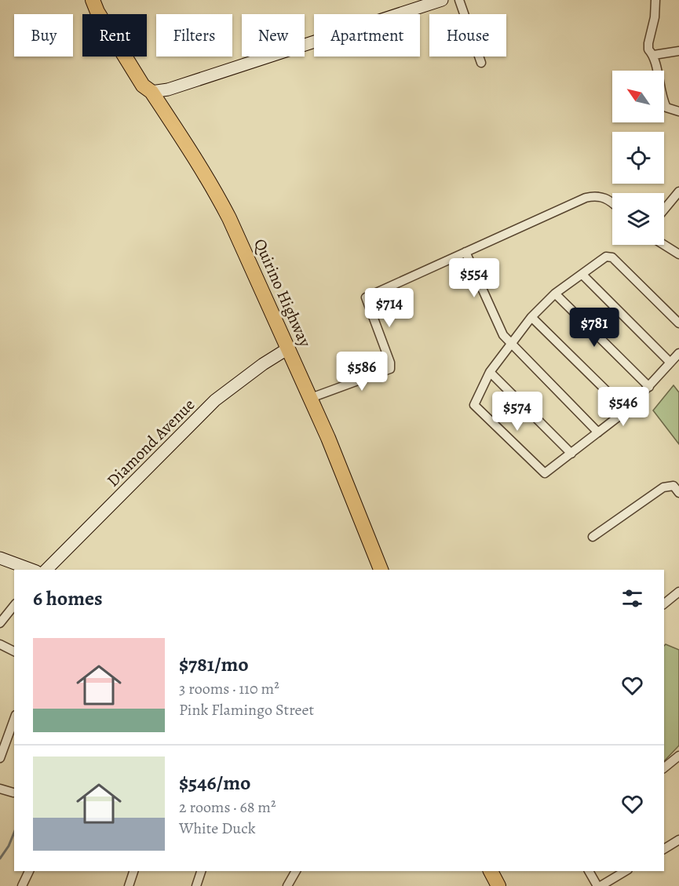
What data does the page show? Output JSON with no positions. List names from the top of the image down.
{
  "streets": {
    "main road": ["Quirino Highway"],
    "street": ["Diamond Avenue"]
  },
  "crossings": [
    ["Quirino Highway", "Diamond Avenue"]
  ],
  "north": "top left",
  "page": {
    "chip": [
      "Buy",
      "Rent",
      "Filters",
      "New",
      "Apartment",
      "House"
    ],
    "price": [
      "$554",
      "$714",
      "$781",
      "$586",
      "$546",
      "$574"
    ],
    "heading": "6 homes",
    "list": [
      {
        "name": "$781/mo",
        "note": "3 rooms · 110 m² · Pink Flamingo Street"
      },
      {
        "name": "$546/mo",
        "note": "2 rooms · 68 m² · White Duck"
      }
    ]
  }
}
